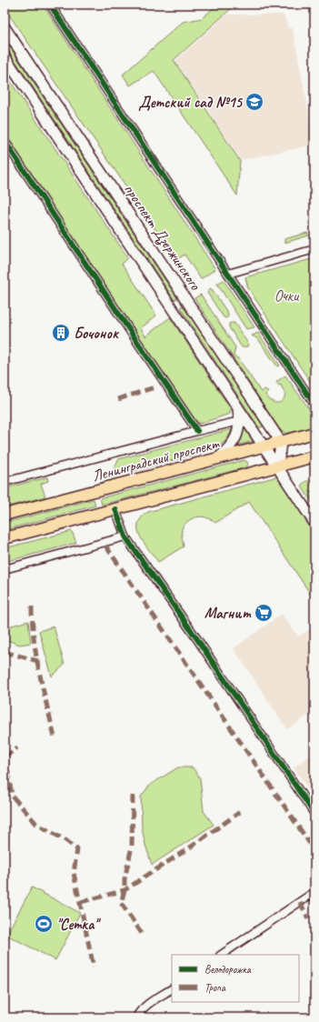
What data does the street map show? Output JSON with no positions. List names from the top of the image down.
{
  "streets": {
    "main road": ["проспект Дзержинского", "Ленинградский проспект"]
  },
  "crossings": [
    ["проспект Дзержинского", "Ленинградский проспект"]
  ],
  "parks": ["Очки"],
  "places": {
    "school or university": ["Детский сад №15"],
    "building": ["Бочонок"],
    "supermarket": ["Магнит"],
    "sports": ["\"Сетка\""]
  },
  "legend": ["Велодорожка", "Тропа"]
}
